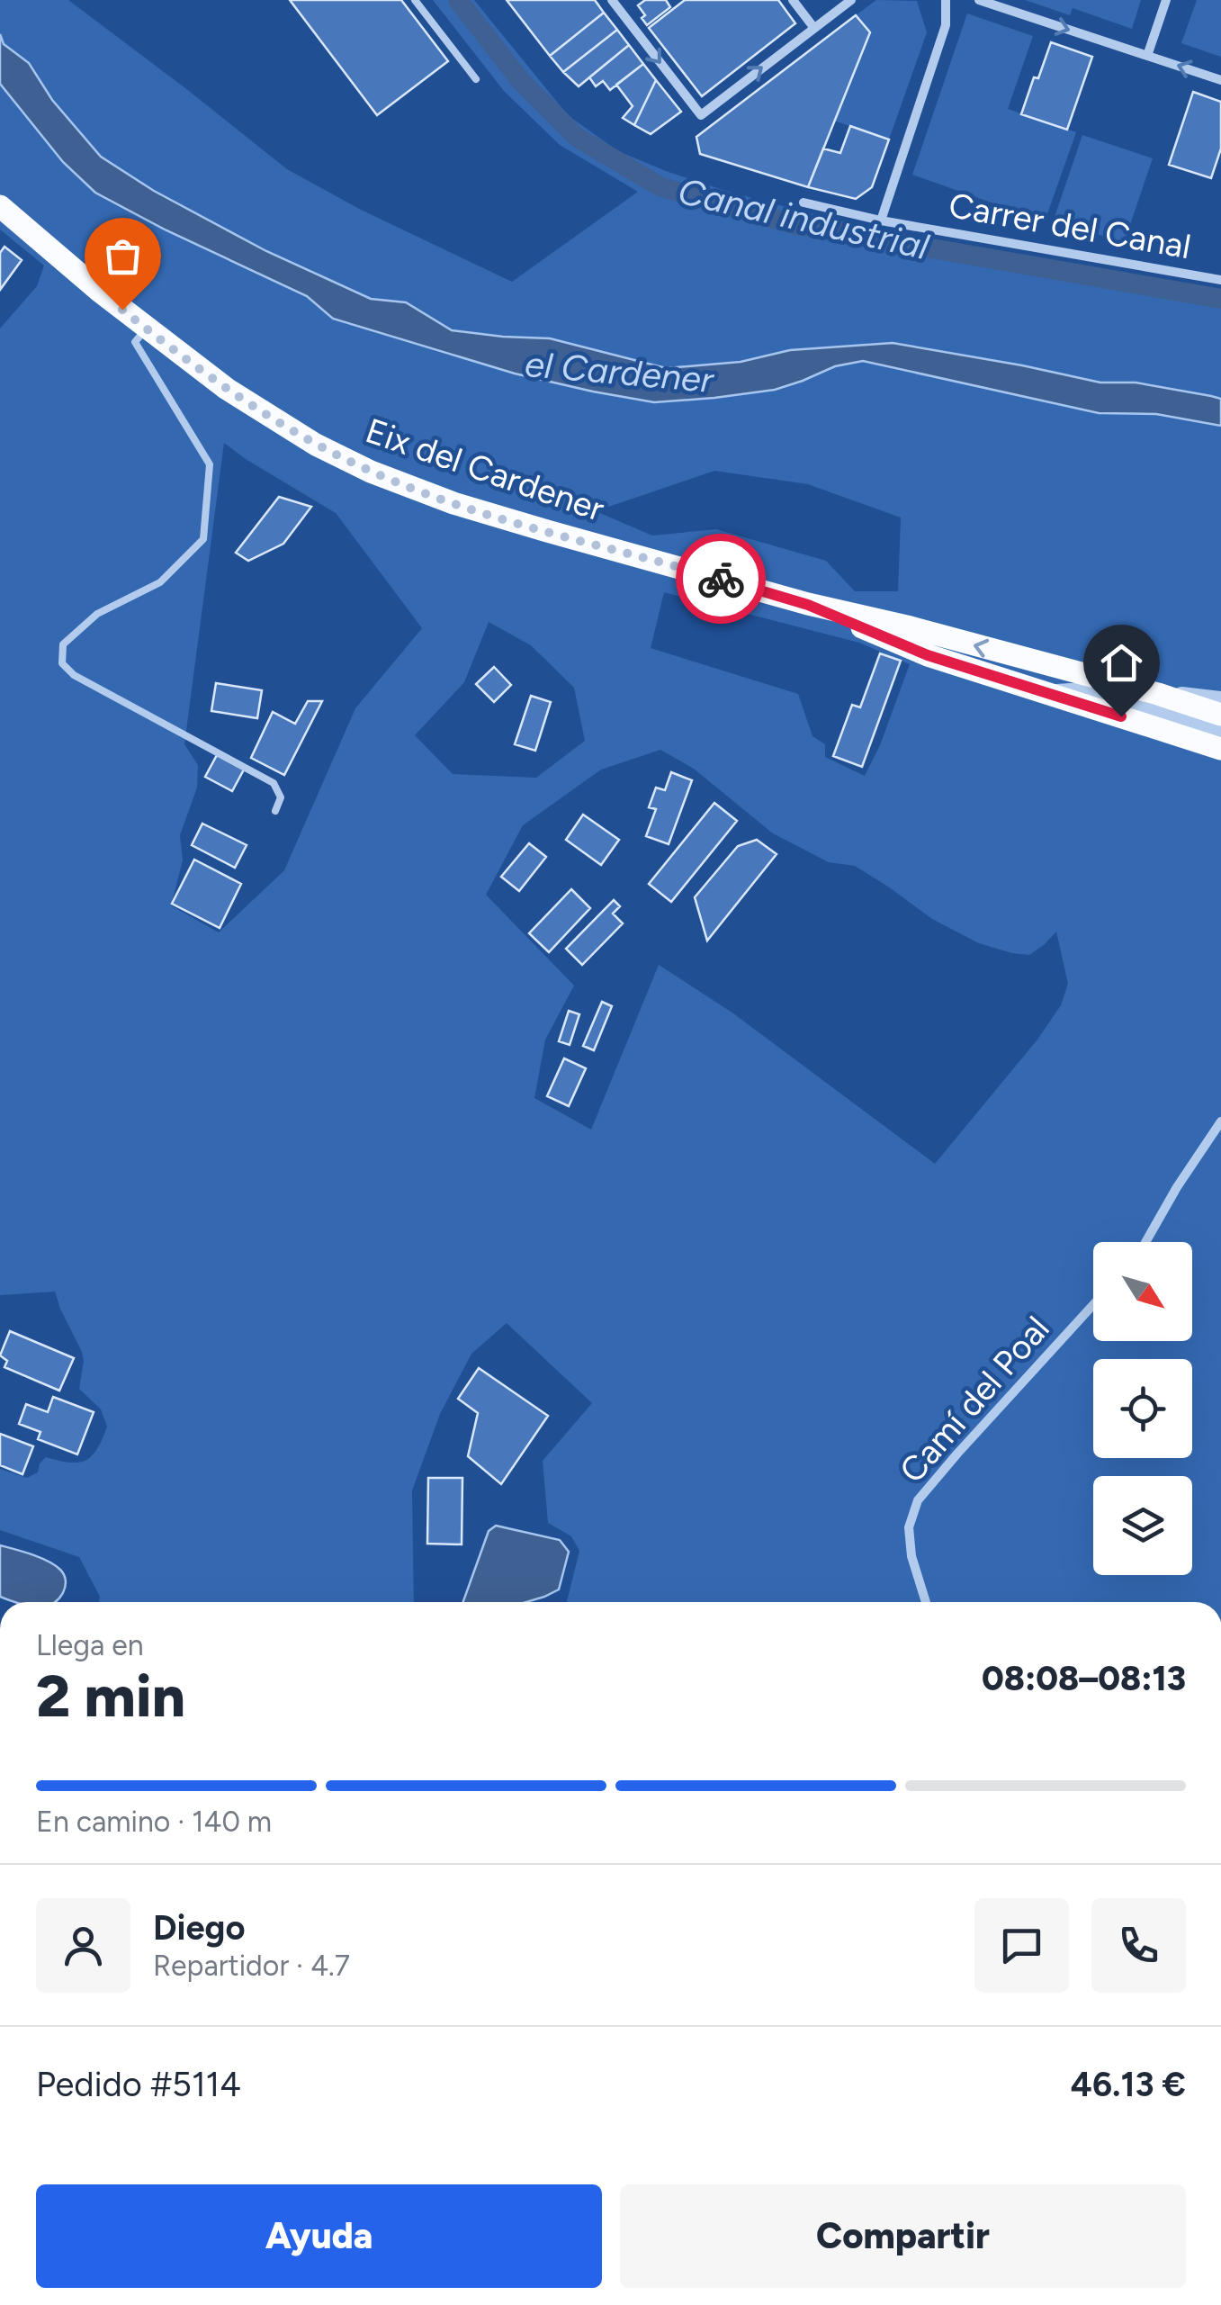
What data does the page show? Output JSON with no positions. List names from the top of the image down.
{
  "streets": {
    "main road": ["Eix del Cardener"],
    "street": ["Carrer del Canal", "Camí del Poal"]
  },
  "water": ["Canal industrial", "el Cardener"],
  "north": "bottom right",
  "page": {
    "heading": ["2 min", "Llega en", "08:08–08:13"],
    "panel": [
      "Diego",
      "Repartidor · 4.7",
      "Pedido #5114",
      "46.13 €"
    ],
    "bar": "En camino · 140 m",
    "buttons": ["Ayuda", "Compartir"]
  }
}
